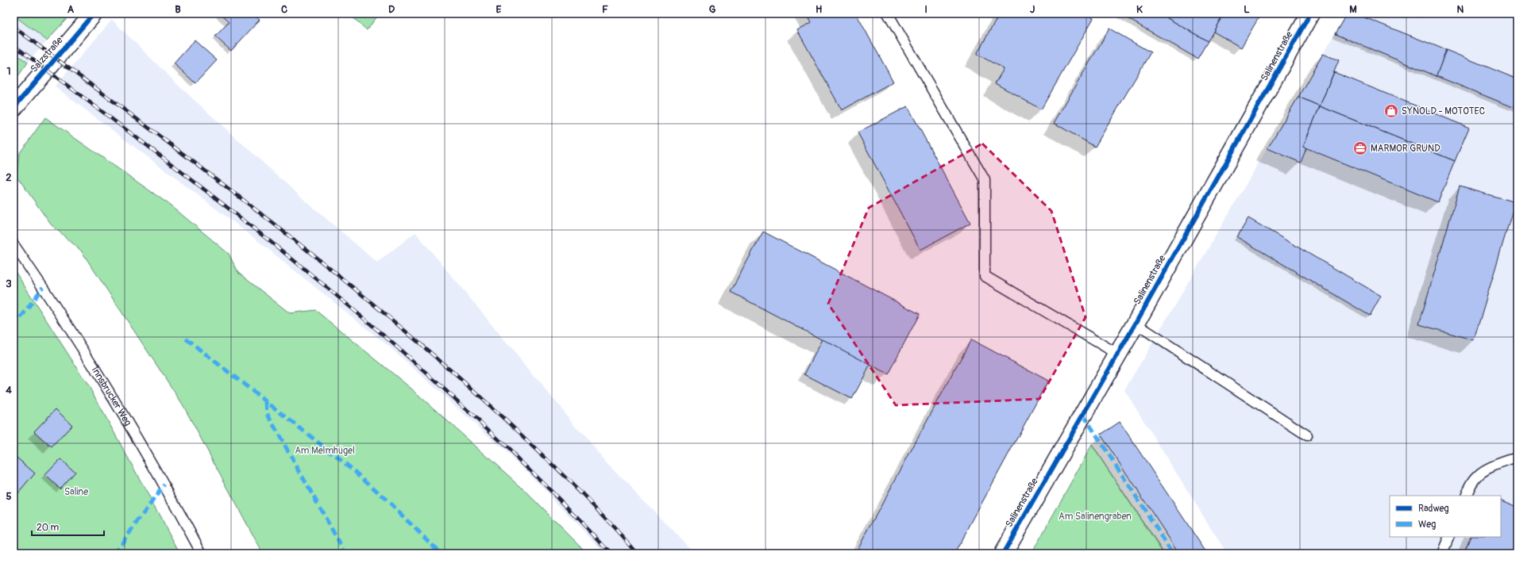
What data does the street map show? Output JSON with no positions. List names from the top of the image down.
{
  "streets": {
    "street": ["Salzstraße", "Salinenstraße"],
    "lane": ["Innsbrucker Weg"]
  },
  "parks": ["Am Melmhügel", "Saline", "Am Salinengraben"],
  "places": {
    "shop": ["SYNOLD - MOTOTEC"],
    "office": ["MARMOR GRUND"]
  },
  "legend": ["Radweg", "Weg"],
  "scale_bar": "20 m",
  "grid": {
    "columns": [
      "A",
      "B",
      "C",
      "D",
      "E",
      "F",
      "G",
      "H",
      "I",
      "J",
      "K",
      "L",
      "M",
      "N"
    ],
    "rows": [
      "1",
      "2",
      "3",
      "4",
      "5"
    ]
  }
}
